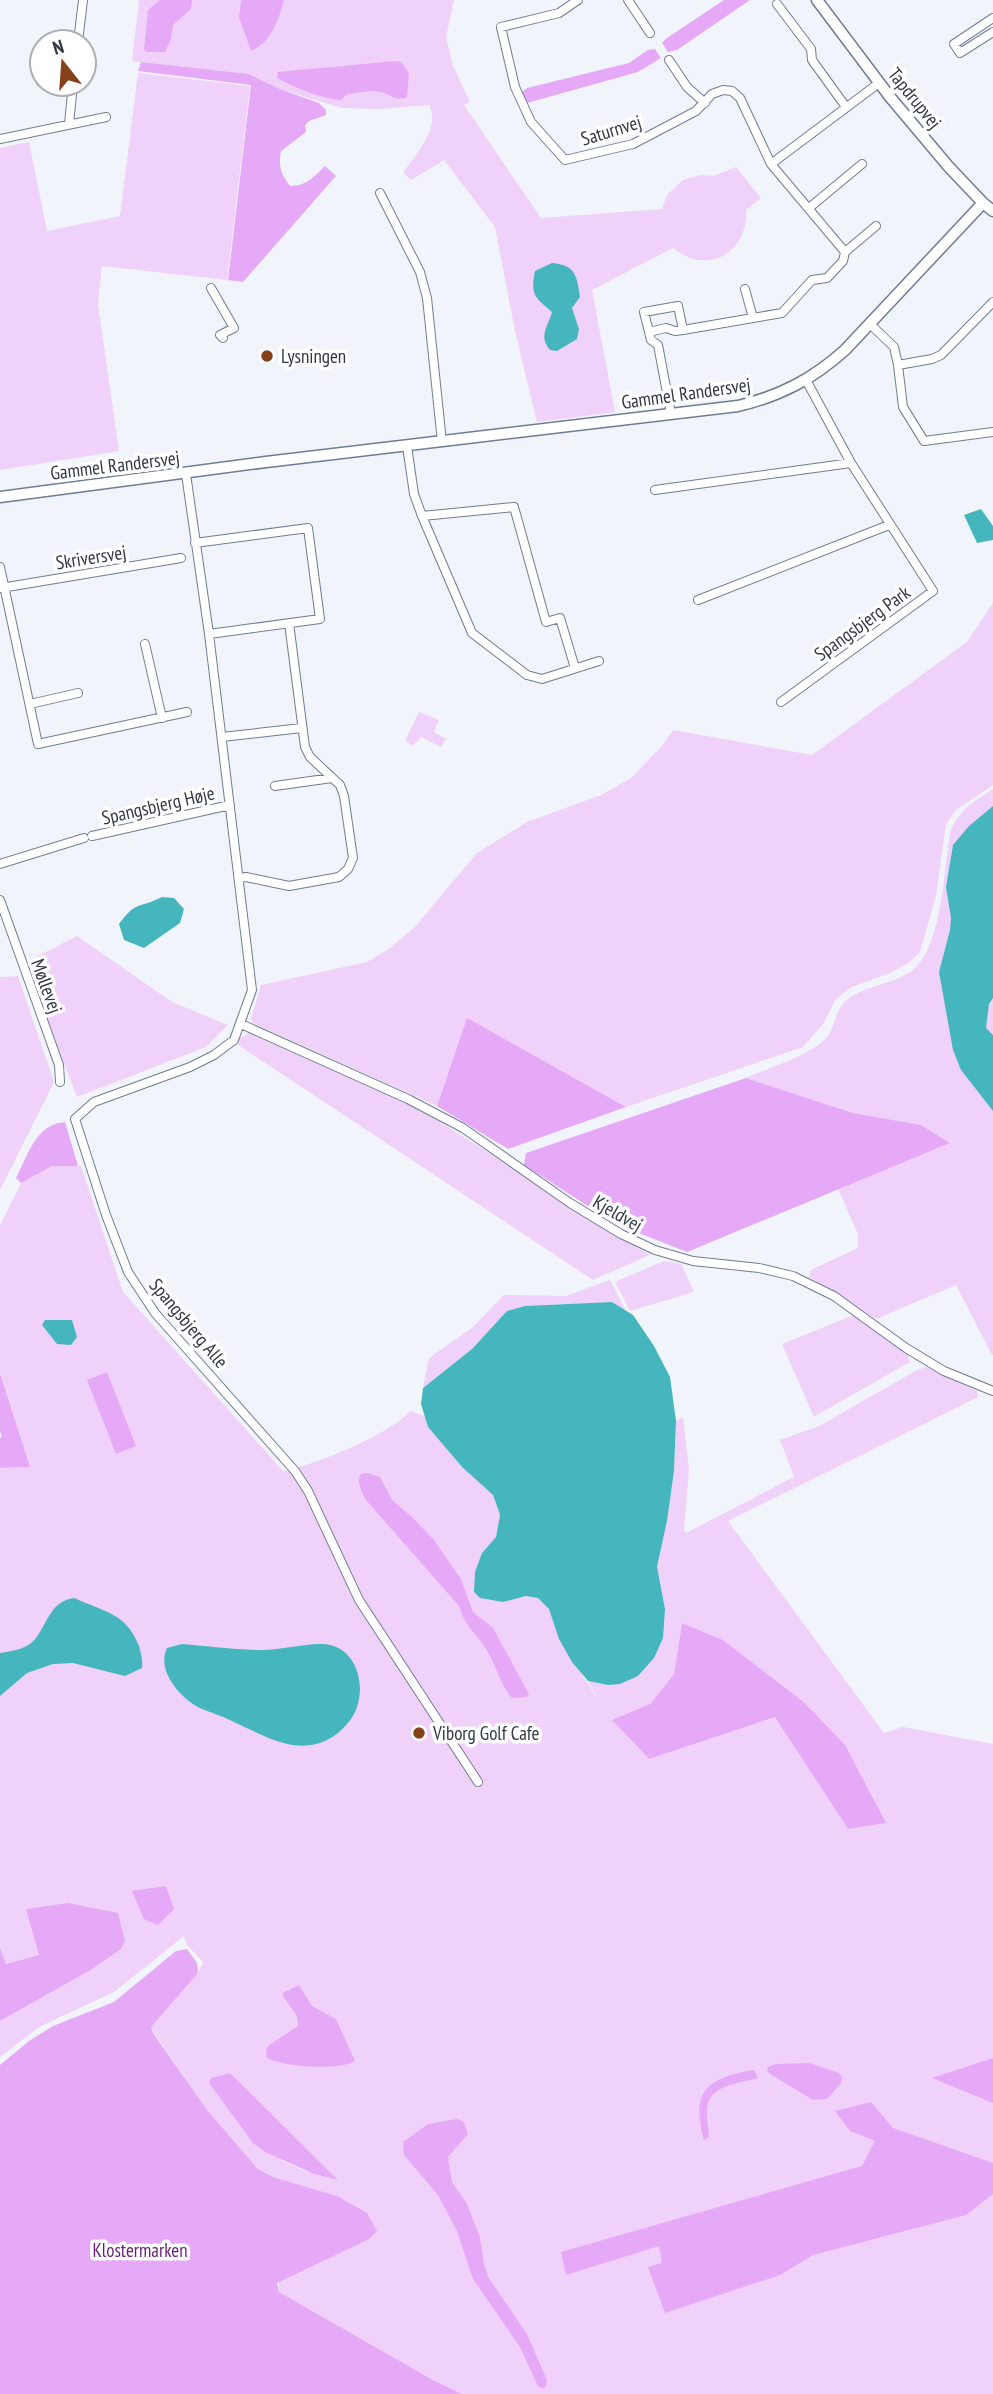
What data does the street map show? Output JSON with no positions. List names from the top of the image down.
{
  "streets": {
    "street": [
      "Tapdrupvej",
      "Saturnvej",
      "Gammel Randersvej",
      "Skriversvej",
      "Spangsbjerg Park",
      "Spangsbjerg Høje",
      "Møllevej",
      "Kjeldvej",
      "Spangsbjerg Alle"
    ]
  },
  "crossings": [
    ["Tapdrupvej", "Gammel Randersvej"],
    ["Gammel Randersvej", "Spangsbjerg Park"],
    ["Gammel Randersvej", "Spangsbjerg Alle"],
    ["Spangsbjerg Høje", "Spangsbjerg Alle"],
    ["Kjeldvej", "Spangsbjerg Alle"]
  ],
  "parks": ["Klostermarken"],
  "places": ["Lysningen", "Viborg Golf Cafe"],
  "north": "top"
}
